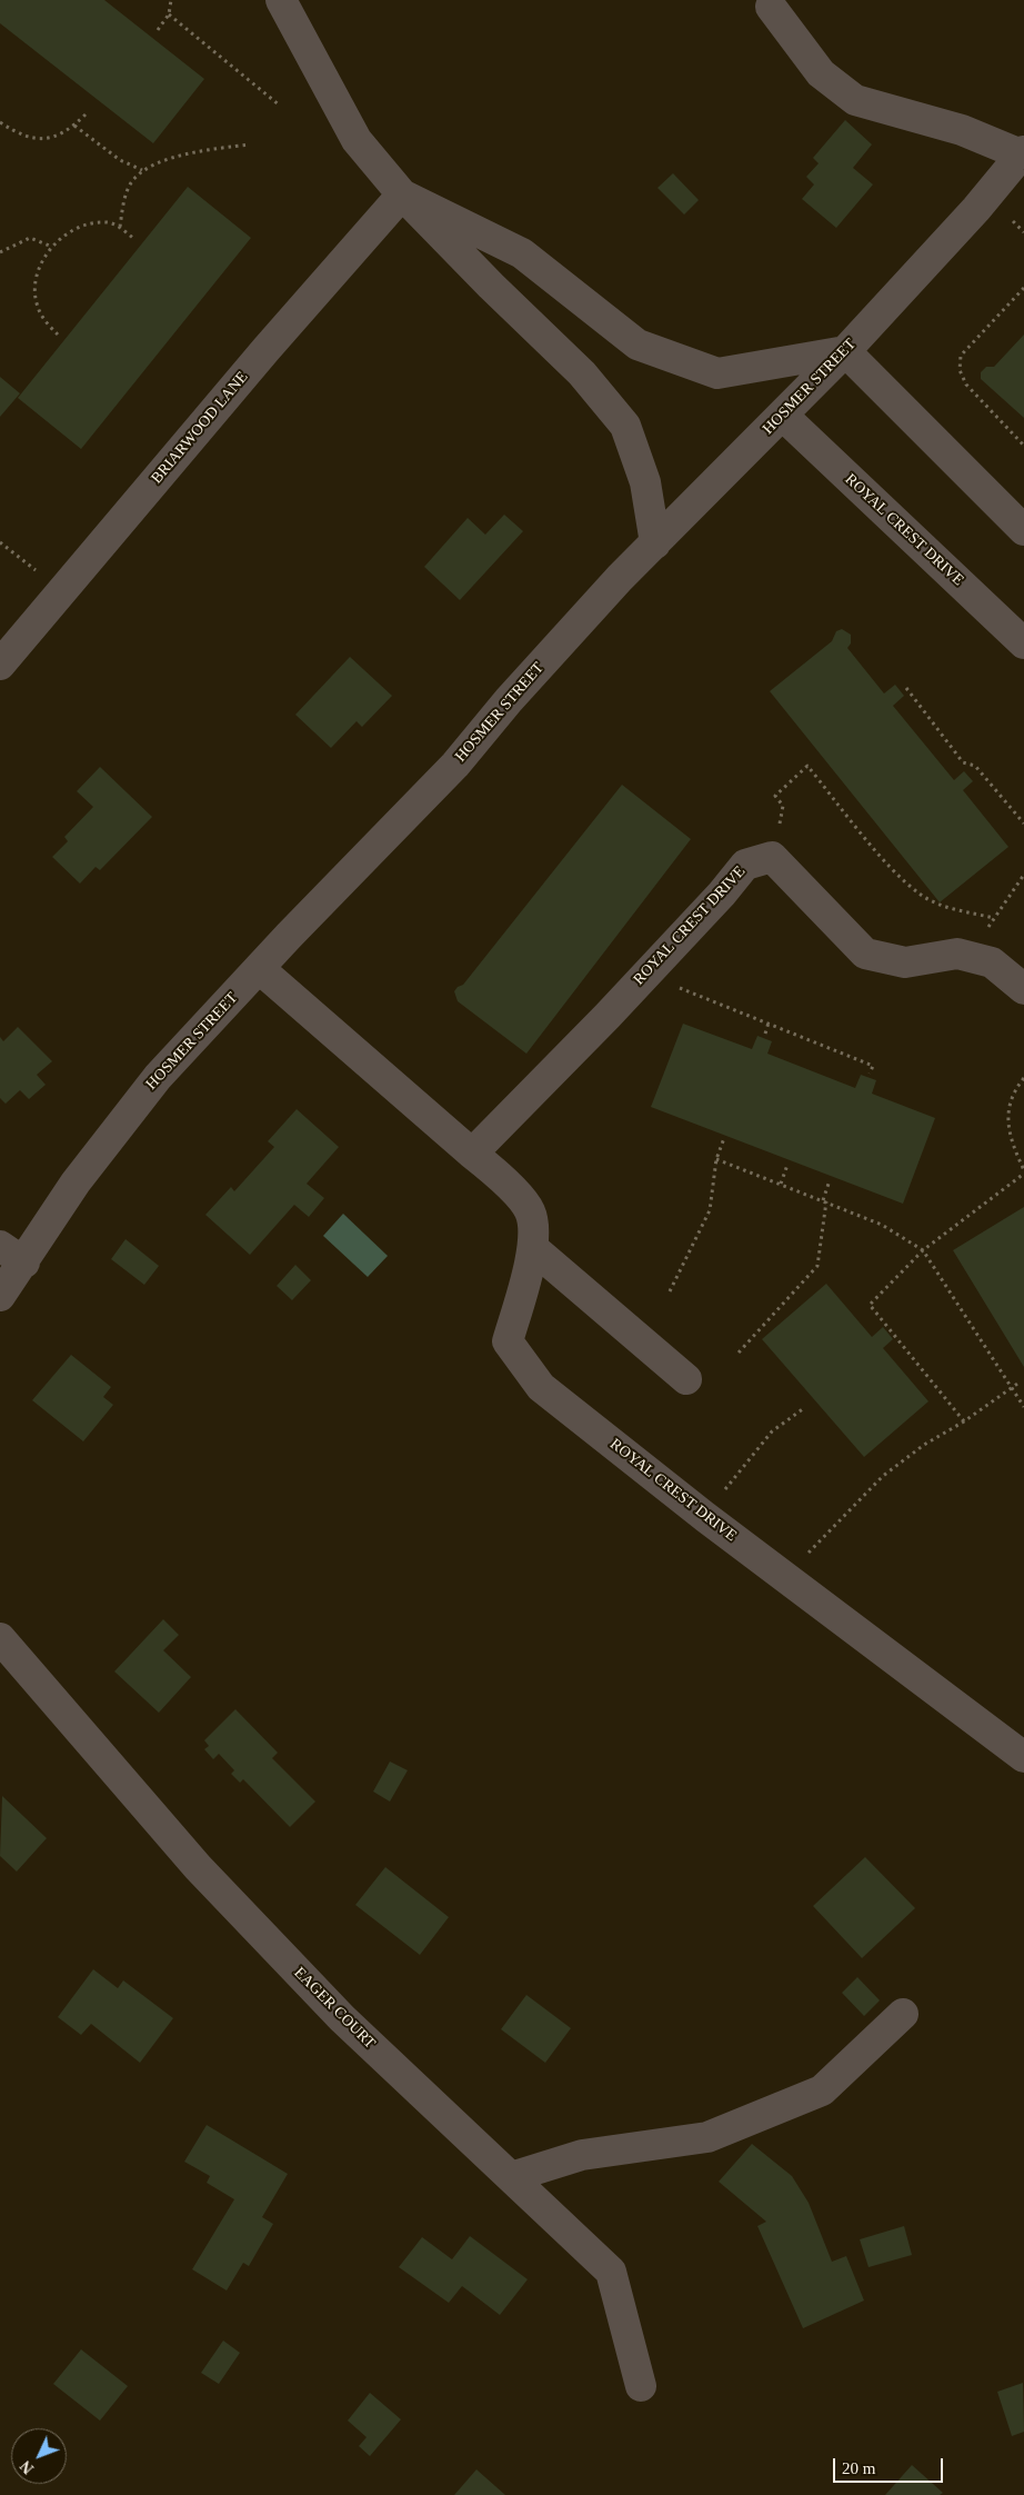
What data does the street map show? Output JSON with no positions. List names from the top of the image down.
{
  "streets": {
    "street": [
      "HOSMER STREET",
      "BRIARWOOD LANE",
      "ROYAL CREST DRIVE",
      "EAGER COURT"
    ]
  },
  "crossings": [
    ["HOSMER STREET", "ROYAL CREST DRIVE"]
  ],
  "scale_bar": "20 m",
  "north": "bottom left"
}
